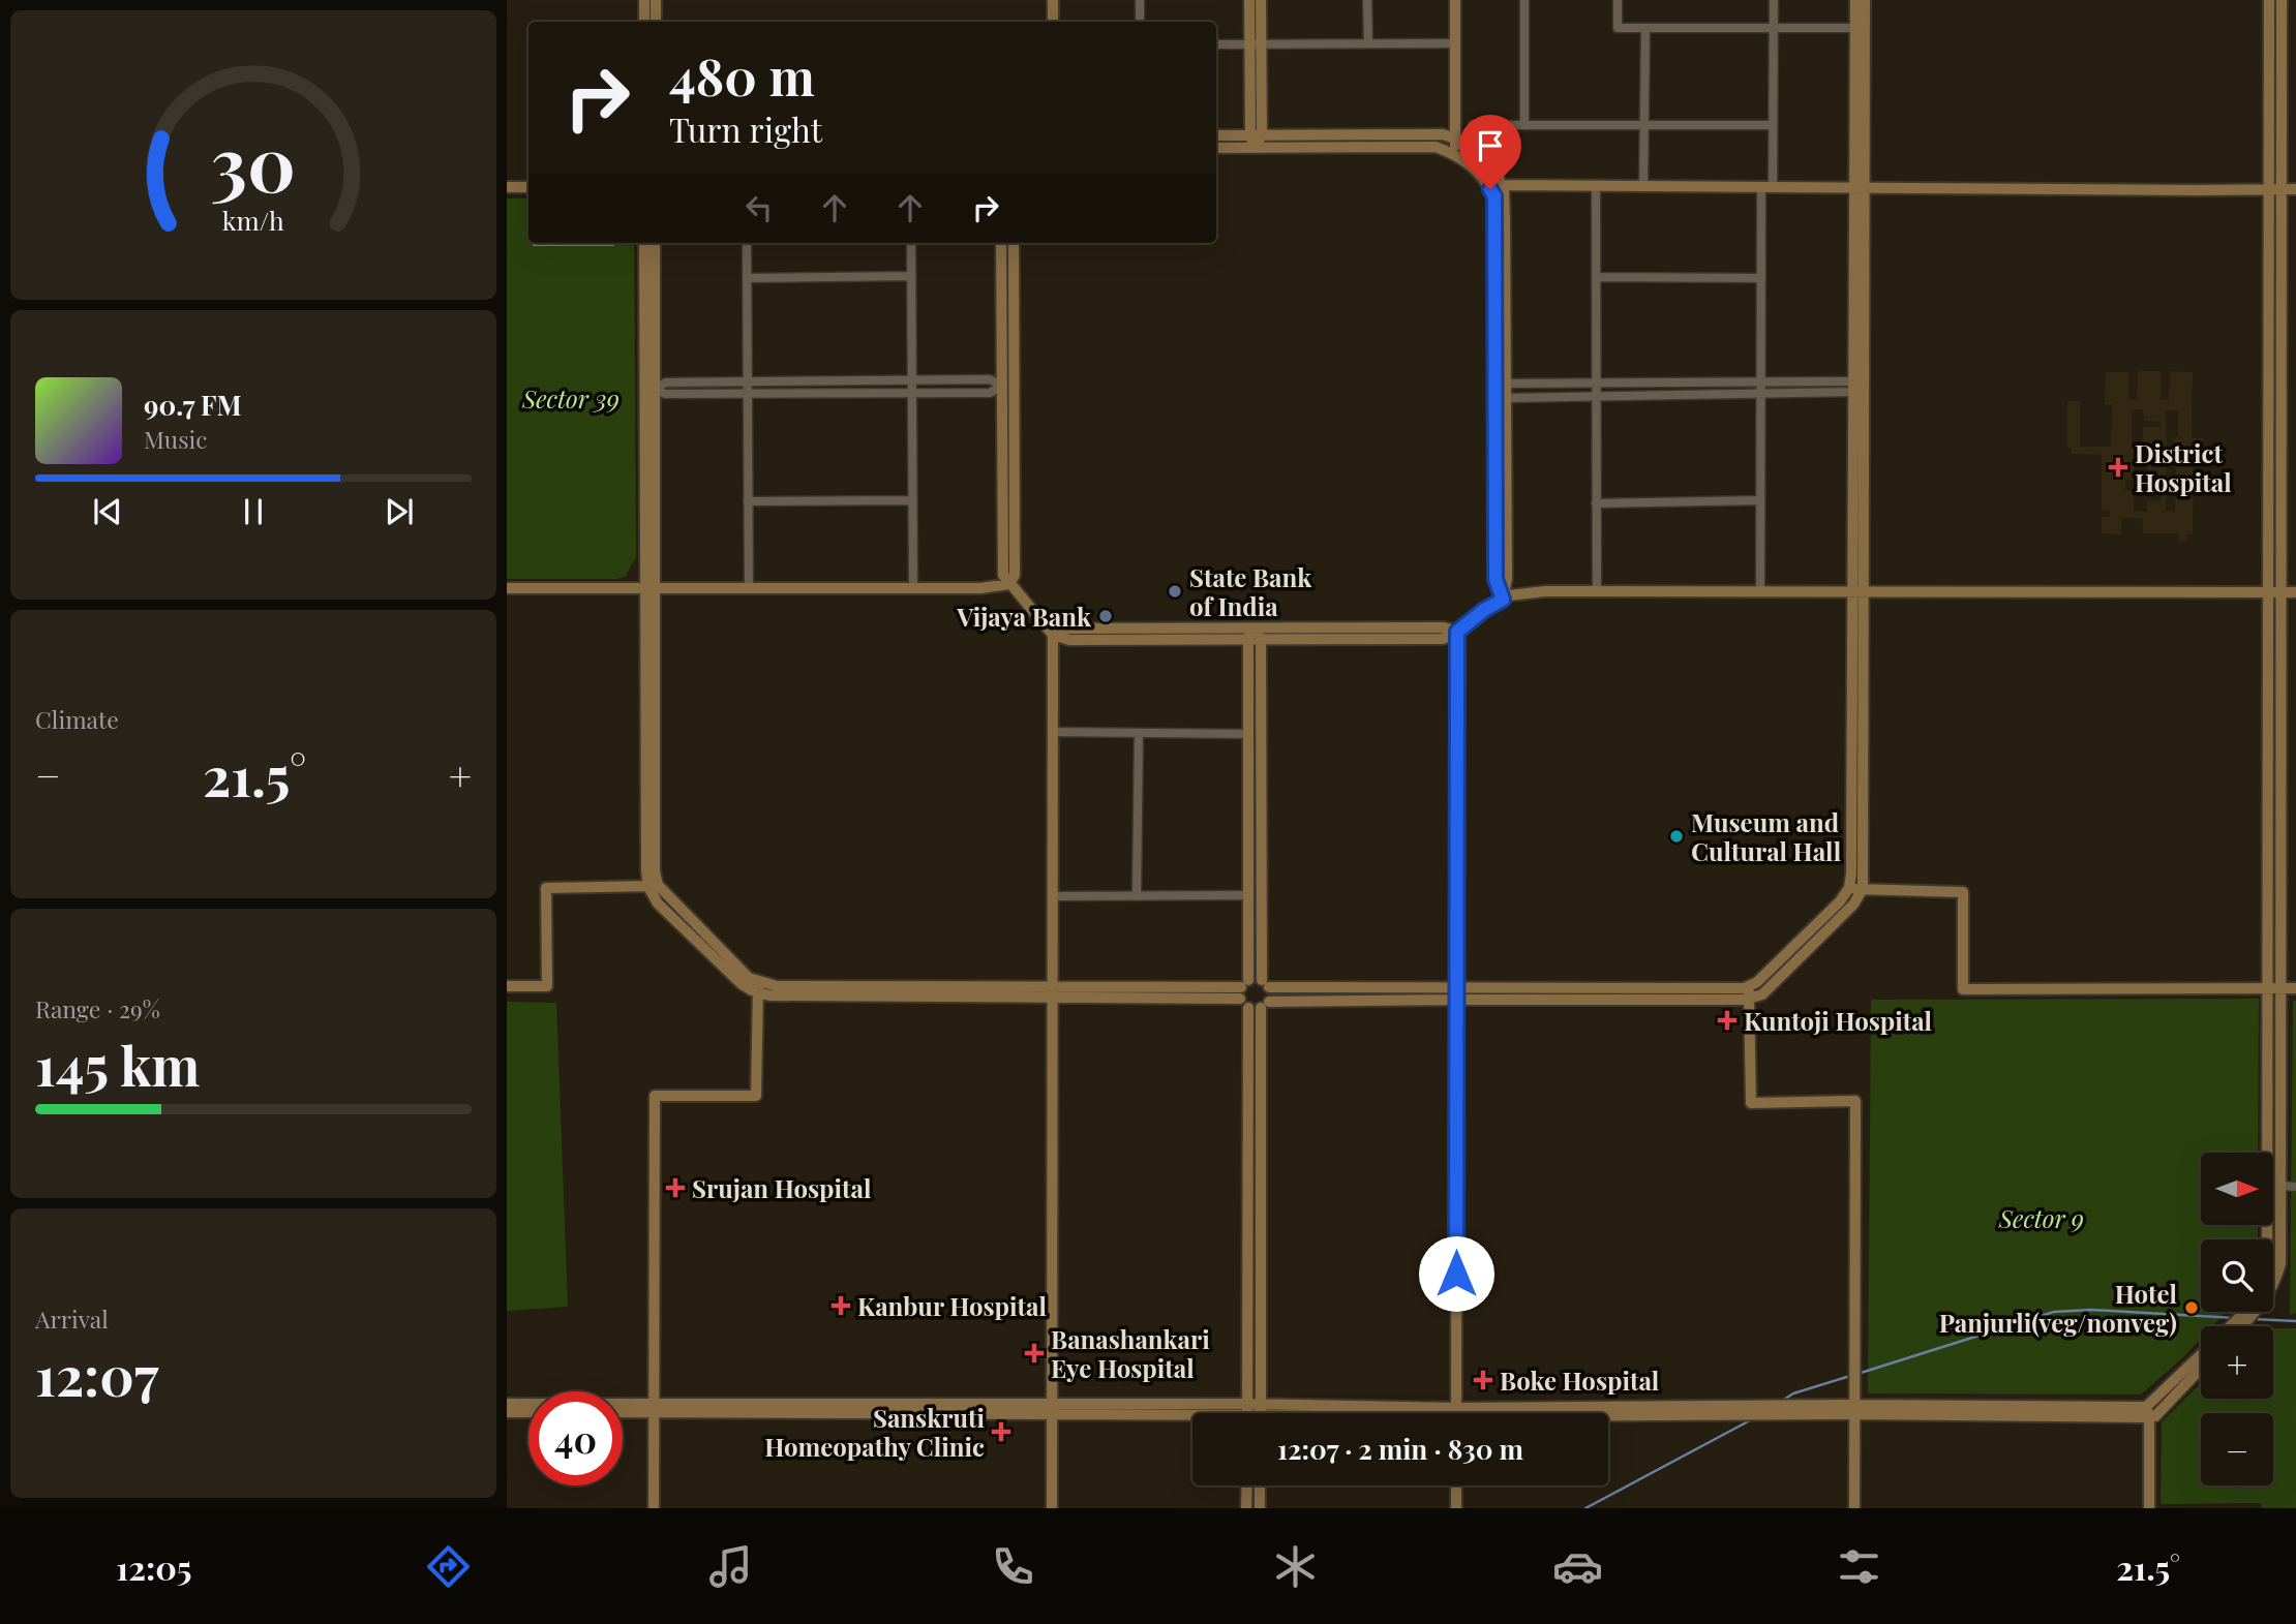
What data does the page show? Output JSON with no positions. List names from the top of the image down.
{
  "parks": ["Sector 39", "Sector 9"],
  "places": {
    "health": [
      "District Hospital",
      "Kuntoji Hospital",
      "Srujan Hospital",
      "Kanbur Hospital",
      "Banashankari Eye Hospital",
      "Boke Hospital",
      "Sanskruti Homeopathy Clinic"
    ],
    "other": [
      "State Bank of India",
      "Vijaya Bank",
      "Museum and Cultural Hall",
      "Hotel Panjurli(veg/nonveg)"
    ]
  },
  "north": "right",
  "page": {
    "turn": ["480 m", "Turn right"],
    "song": ["90.7 FM", "Music"],
    "tile": [
      "Climate",
      ["Range · 29%", "145 km"],
      ["Arrival", "12:07"]
    ],
    "heat": ["−", "21.5°", "+"],
    "map_buttons": ["+", "−"],
    "limit": "40",
    "trip": "12:07 · 2 min · 830 m",
    "tabs": ["12:05", "21.5°"],
    "gauge": ["30", "km/h"]
  }
}
